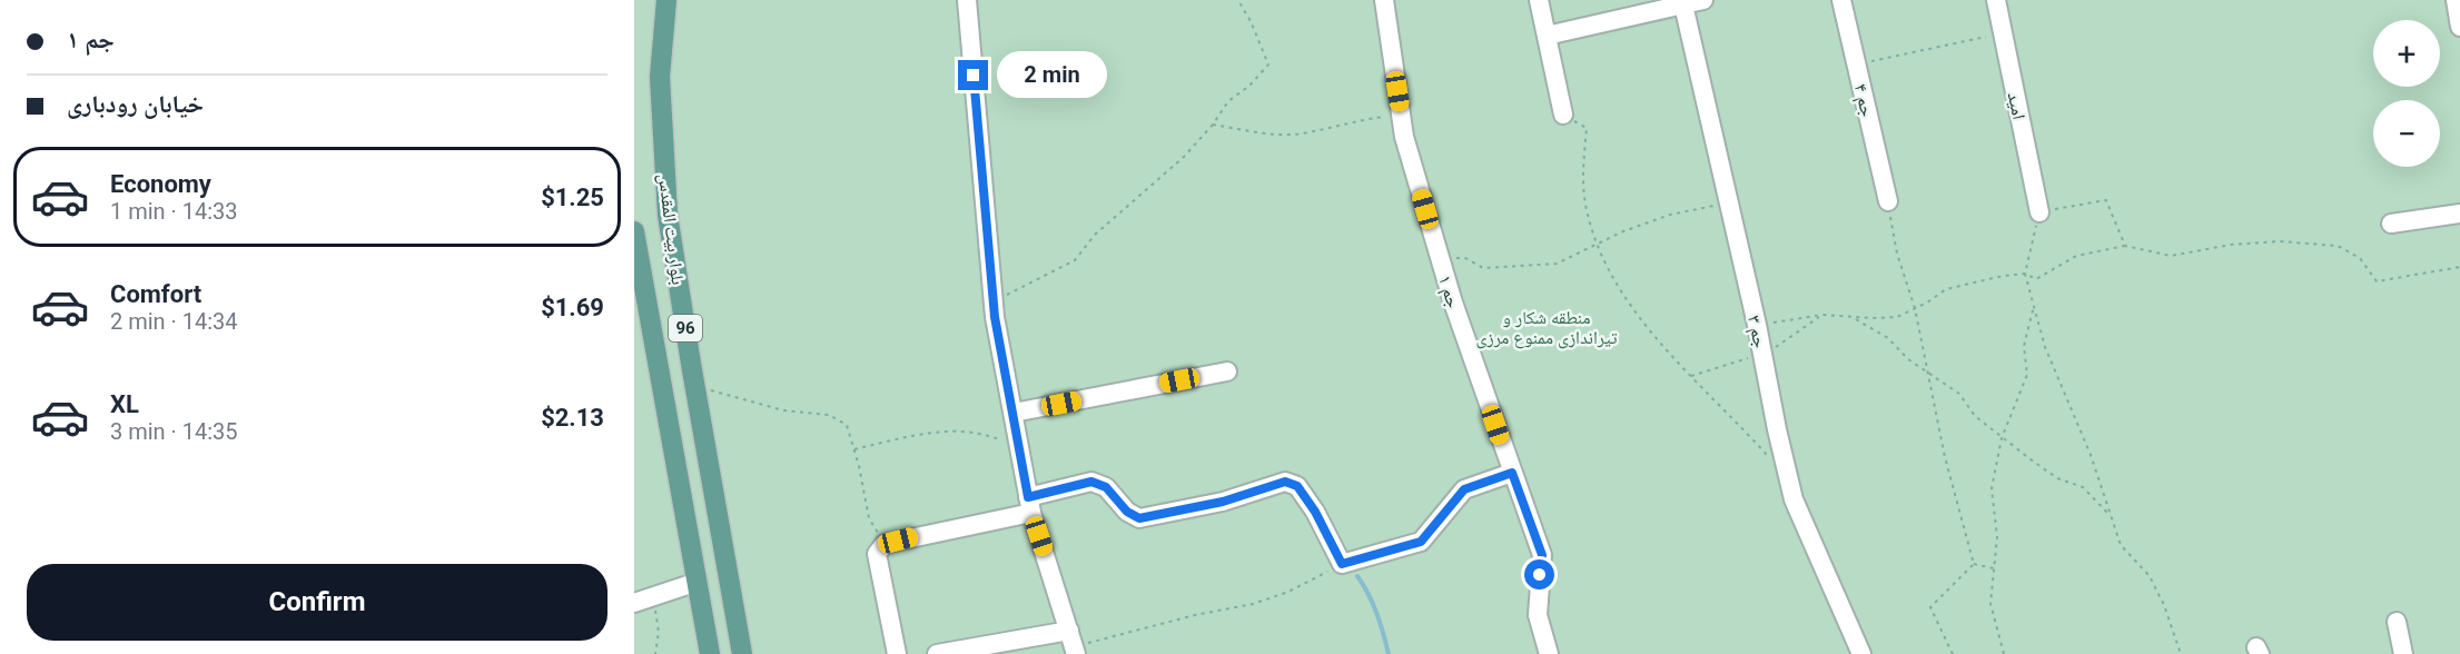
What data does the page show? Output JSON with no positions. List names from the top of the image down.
{
  "streets": {
    "main road": ["بلوار بیت المقدس", "96"],
    "street": [
      "جم ۴",
      "امید",
      "جم ۱",
      "جم ۳"
    ]
  },
  "parks": ["منطقه شکار و تیراندازی ممنوع مرزی"],
  "page": {
    "banner": ["جم ۱", "خیابان رودباری"],
    "map_buttons": ["+", "−"],
    "bubble": "2 min",
    "list": [
      {
        "name": "Economy",
        "note": "1 min · 14:33",
        "value": "$1.25"
      },
      {
        "name": "Comfort",
        "note": "2 min · 14:34",
        "value": "$1.69"
      },
      {
        "name": "XL",
        "note": "3 min · 14:35",
        "value": "$2.13"
      }
    ],
    "buttons": "Confirm"
  }
}
